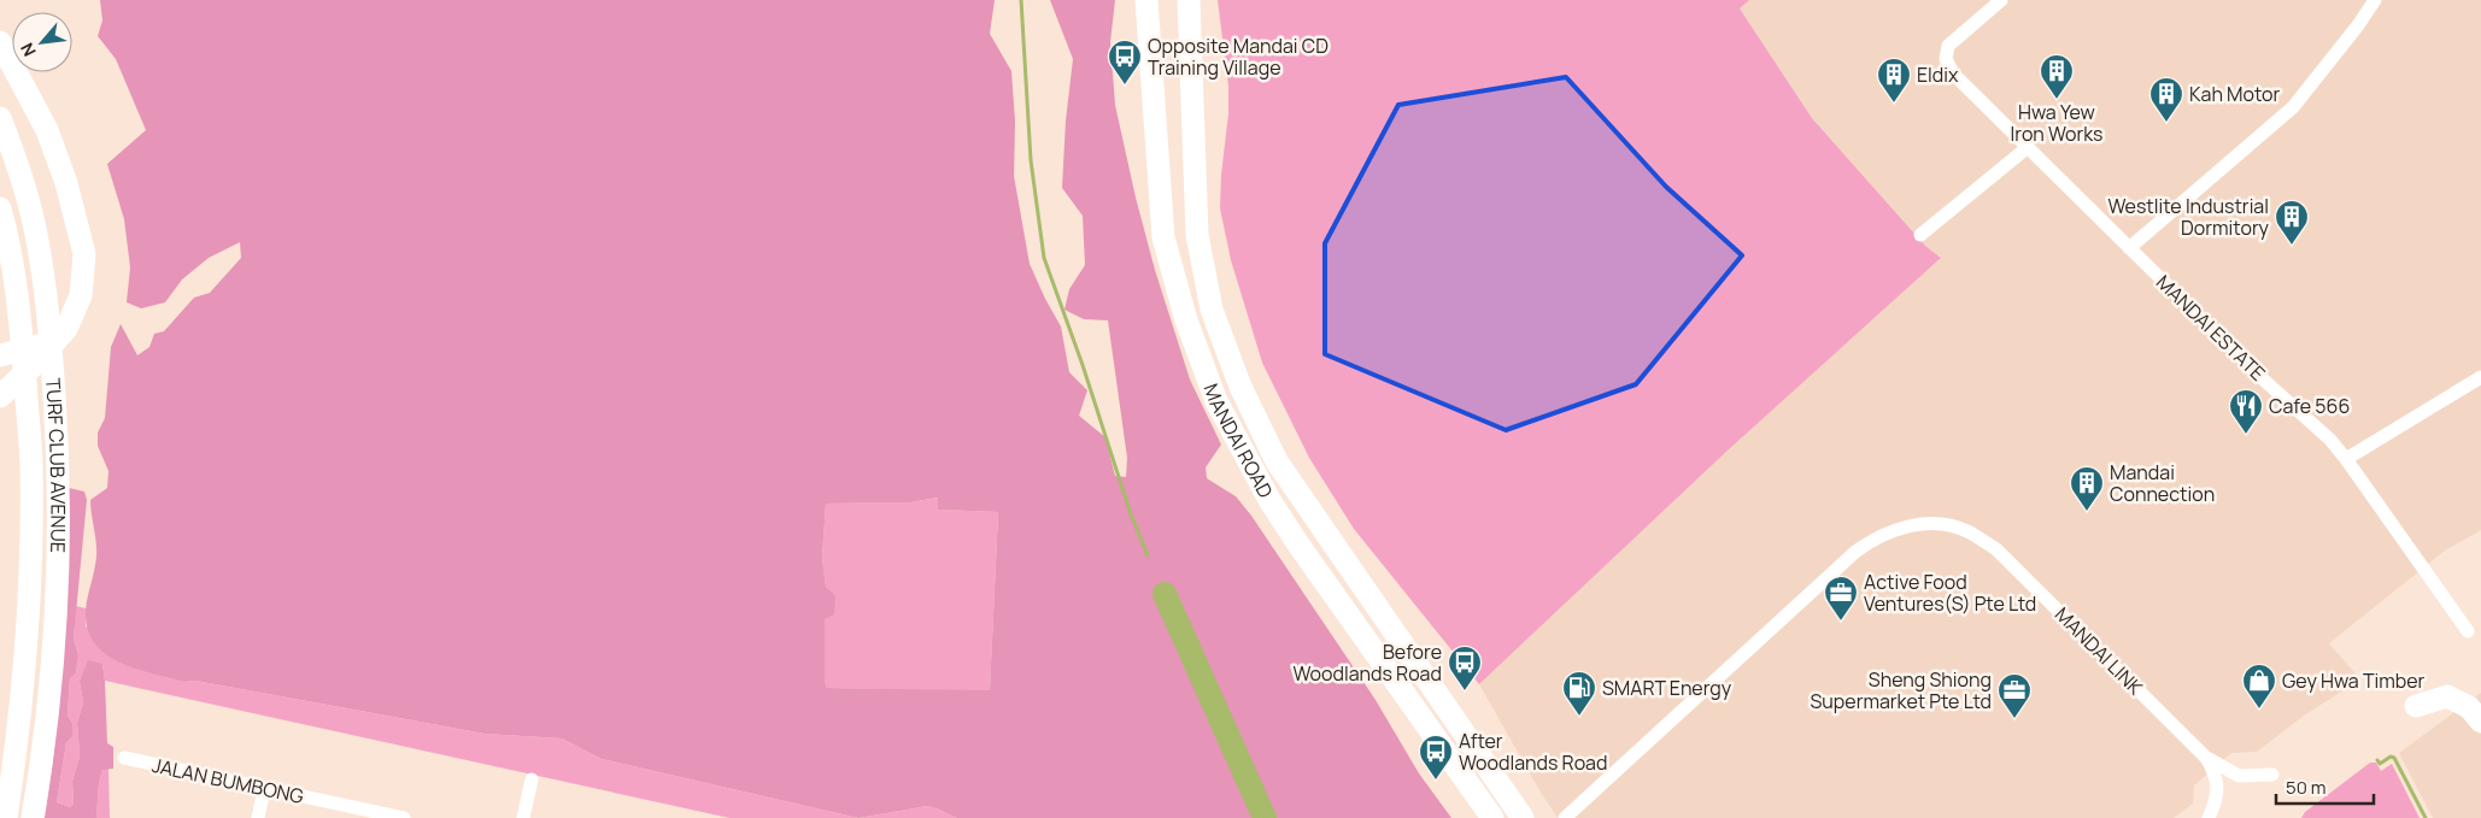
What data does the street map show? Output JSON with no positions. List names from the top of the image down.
{
  "streets": {
    "main road": ["MANDAI ROAD", "TURF CLUB AVENUE"],
    "street": ["MANDAI ESTATE", "MANDAI LINK", "JALAN BUMBONG"]
  },
  "places": {
    "bus stop": ["Opposite Mandai CD Training Village", "Before Woodlands Road", "After Woodlands Road"],
    "building": [
      "Hwa Yew Iron Works",
      "Eldix",
      "Kah Motor",
      "Westlite Industrial Dormitory",
      "Mandai Connection"
    ],
    "restaurant": ["Cafe 566"],
    "office": ["Active Food Ventures(S) Pte Ltd", "Sheng Shiong Supermarket Pte Ltd"],
    "shop": ["Gey Hwa Timber"],
    "fuel station": ["SMART Energy"]
  },
  "scale_bar": "50 m",
  "north": "bottom left"
}
